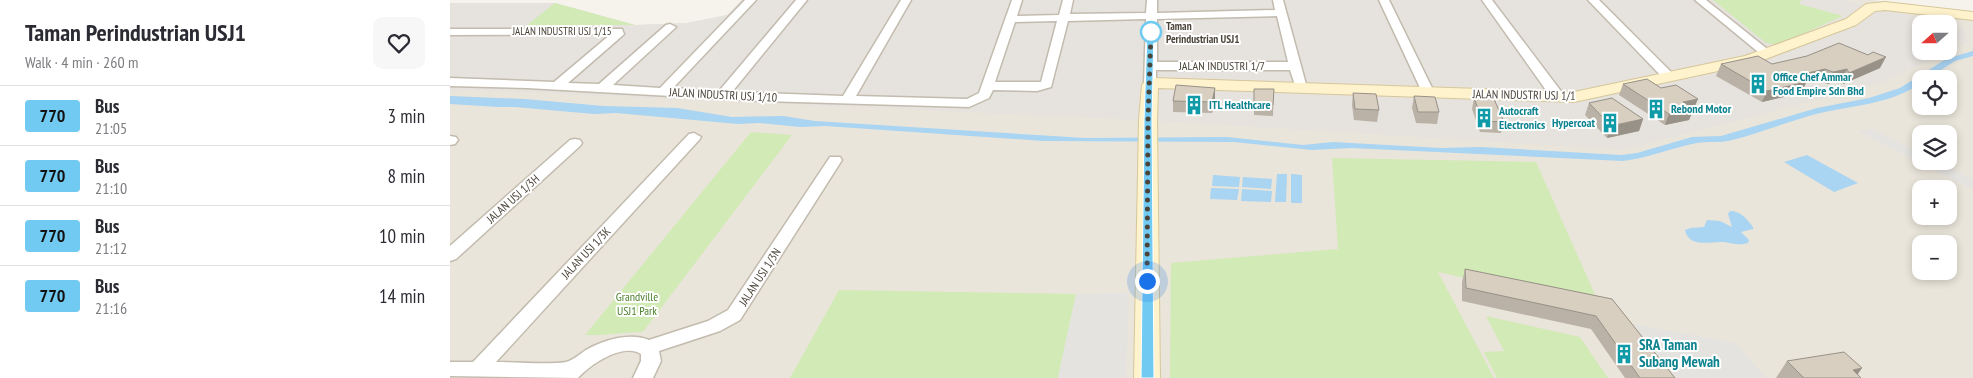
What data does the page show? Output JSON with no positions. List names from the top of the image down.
{
  "streets": {
    "street": [
      "JALAN INDUSTRI USJ 1/15",
      "JALAN INDUSTRI 1/7",
      "JALAN INDUSTRI USJ 1/10",
      "JALAN INDUSTRI USJ 1/1",
      "JALAN USJ 1/3H",
      "JALAN USJ 1/3K",
      "JALAN USJ 1/3N"
    ]
  },
  "crossings": [
    ["JALAN INDUSTRI USJ 1/15", "JALAN INDUSTRI USJ 1/10"]
  ],
  "parks": ["Grandville USJ1 Park"],
  "places": {
    "other": ["Taman Perindustrian USJ1"],
    "building": [
      "Office Chef Ammar Food Empire Sdn Bhd",
      "ITL Healthcare",
      "Rebond Motor",
      "Autocraft Electronics",
      "Hypercoat",
      "SRA Taman Subang Mewah"
    ]
  },
  "lines": ["bus line 770"],
  "north": "left",
  "page": {
    "heading": ["Taman Perindustrian USJ1", "Walk · 4 min · 260 m"],
    "map_buttons": ["+", "−"],
    "list": [
      {
        "mark": "770",
        "name": "Bus",
        "note": "21:05",
        "value": "3 min"
      },
      {
        "mark": "770",
        "name": "Bus",
        "note": "21:10",
        "value": "8 min"
      },
      {
        "mark": "770",
        "name": "Bus",
        "note": "21:12",
        "value": "10 min"
      },
      {
        "mark": "770",
        "name": "Bus",
        "note": "21:16",
        "value": "14 min"
      }
    ]
  }
}
